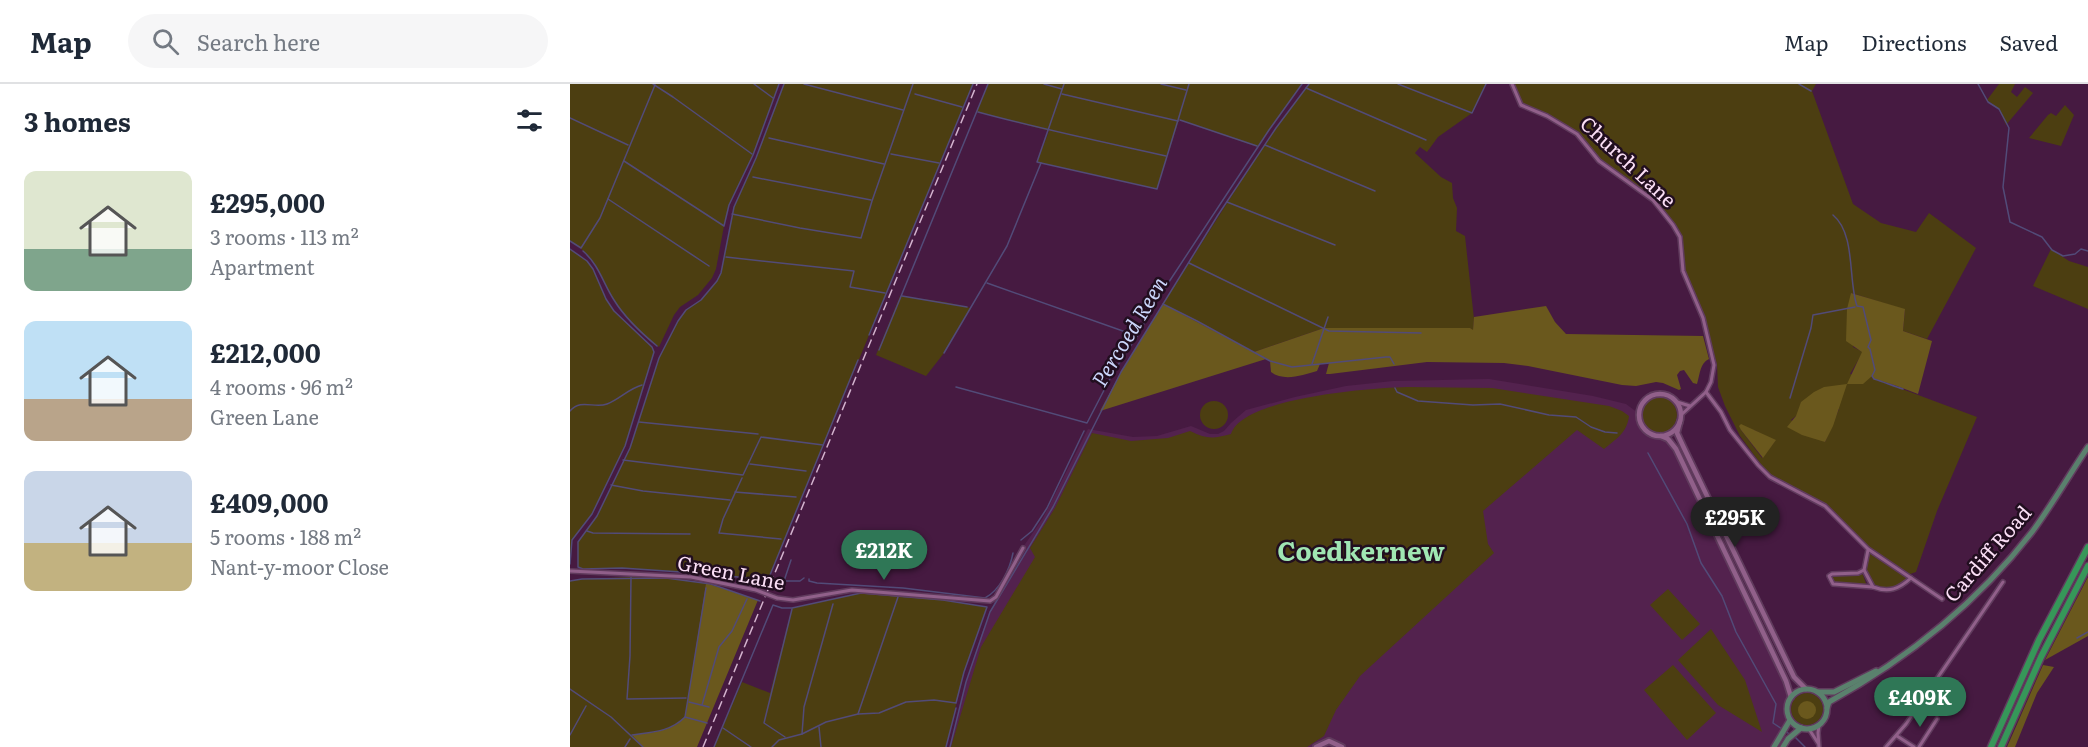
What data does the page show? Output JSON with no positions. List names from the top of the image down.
{
  "streets": {
    "main road": ["Cardiff Road"],
    "street": ["Church Lane", "Green Lane"]
  },
  "districts": ["Coedkernew"],
  "water": ["Percoed Reen"],
  "page": {
    "header": "Map",
    "search": "Search here",
    "nav": ["Map", "Directions", "Saved"],
    "heading": "3 homes",
    "list": [
      {
        "name": "£295,000",
        "note": "3 rooms · 113 m² · Apartment"
      },
      {
        "name": "£212,000",
        "note": "4 rooms · 96 m² · Green Lane"
      },
      {
        "name": "£409,000",
        "note": "5 rooms · 188 m² · Nant-y-moor Close"
      }
    ],
    "price": ["£295K", "£212K", "£409K"]
  }
}
